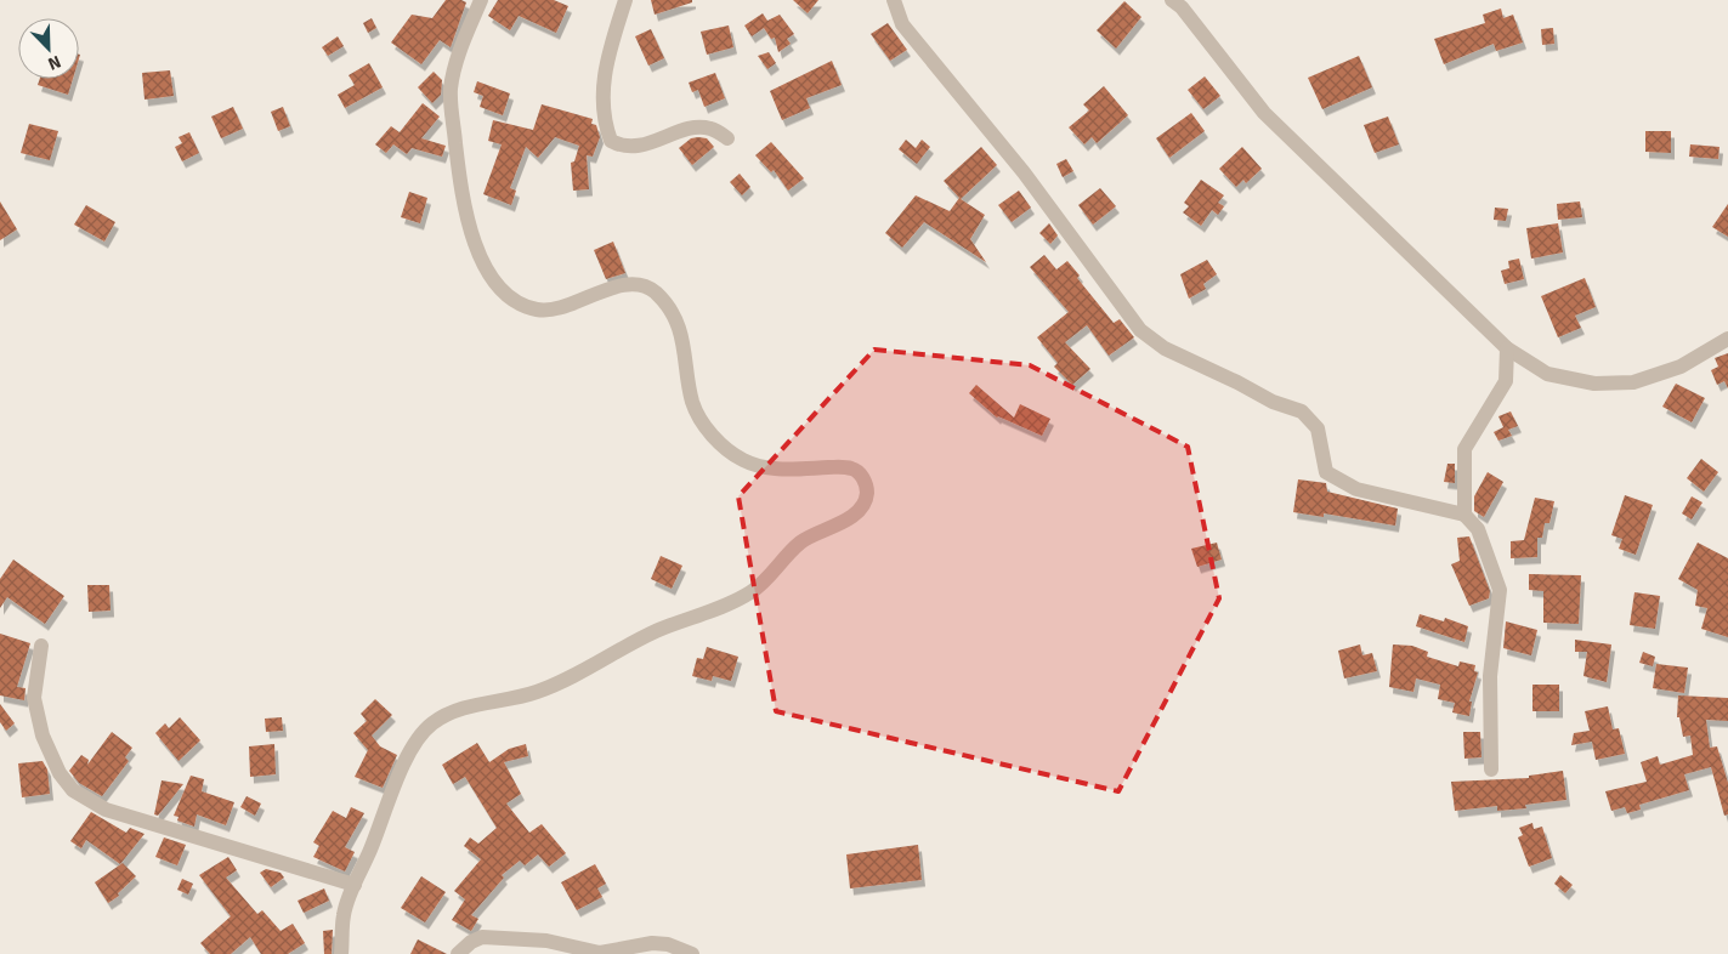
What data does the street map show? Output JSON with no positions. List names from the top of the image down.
{
  "north": "bottom right"
}
